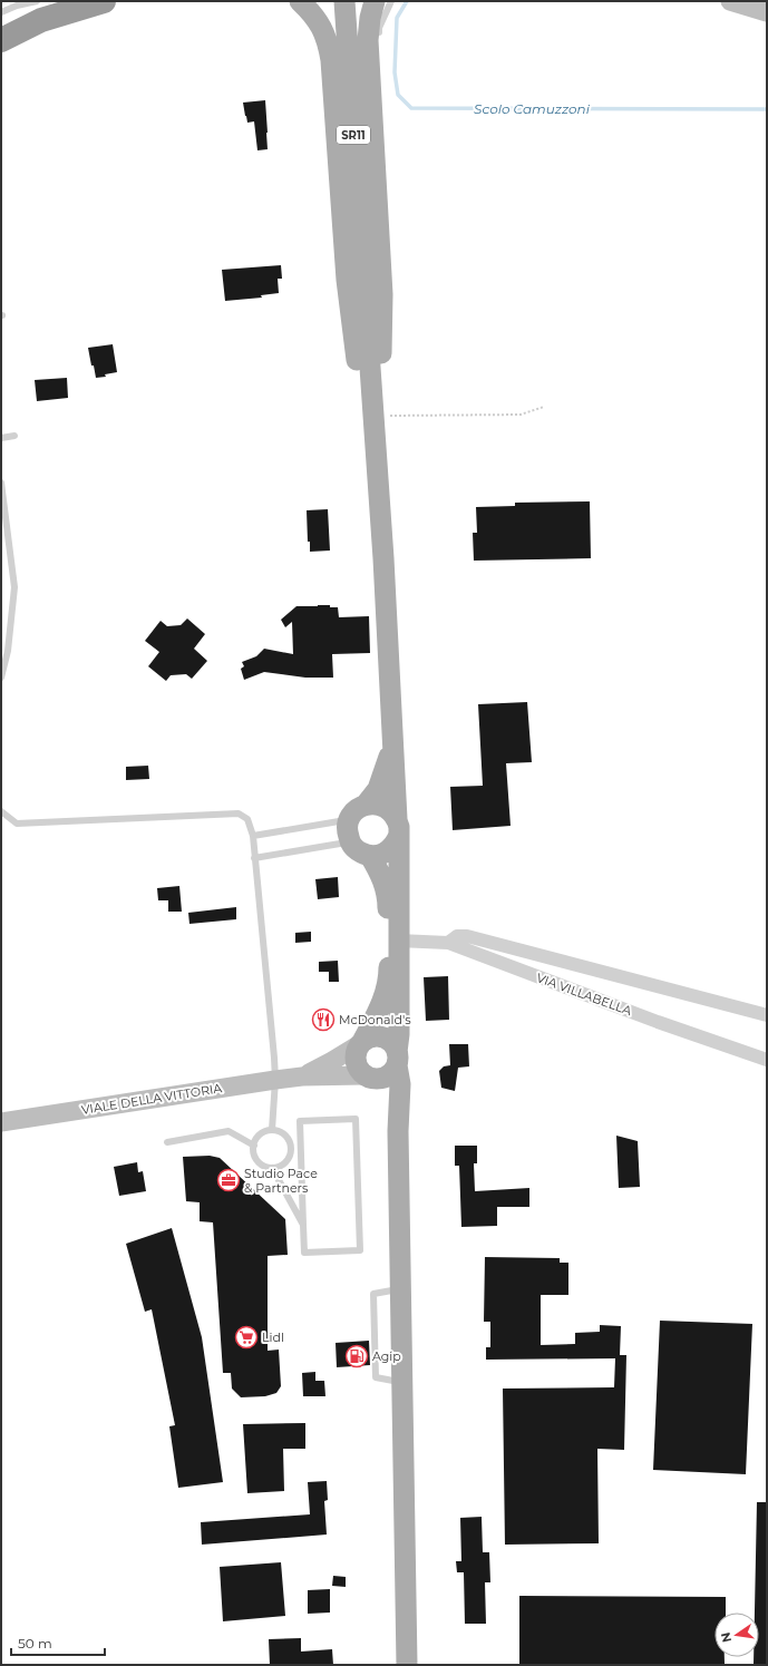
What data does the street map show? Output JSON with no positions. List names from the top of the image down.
{
  "streets": {
    "main road": ["SR11"],
    "street": ["VIA VILLABELLA", "VIALE DELLA VITTORIA"]
  },
  "water": ["Scolo Camuzzoni"],
  "places": {
    "restaurant": ["McDonald's"],
    "office": ["Studio Pace & Partners"],
    "supermarket": ["Lidl"],
    "fuel station": ["Agip"]
  },
  "scale_bar": "50 m",
  "north": "left"
}
